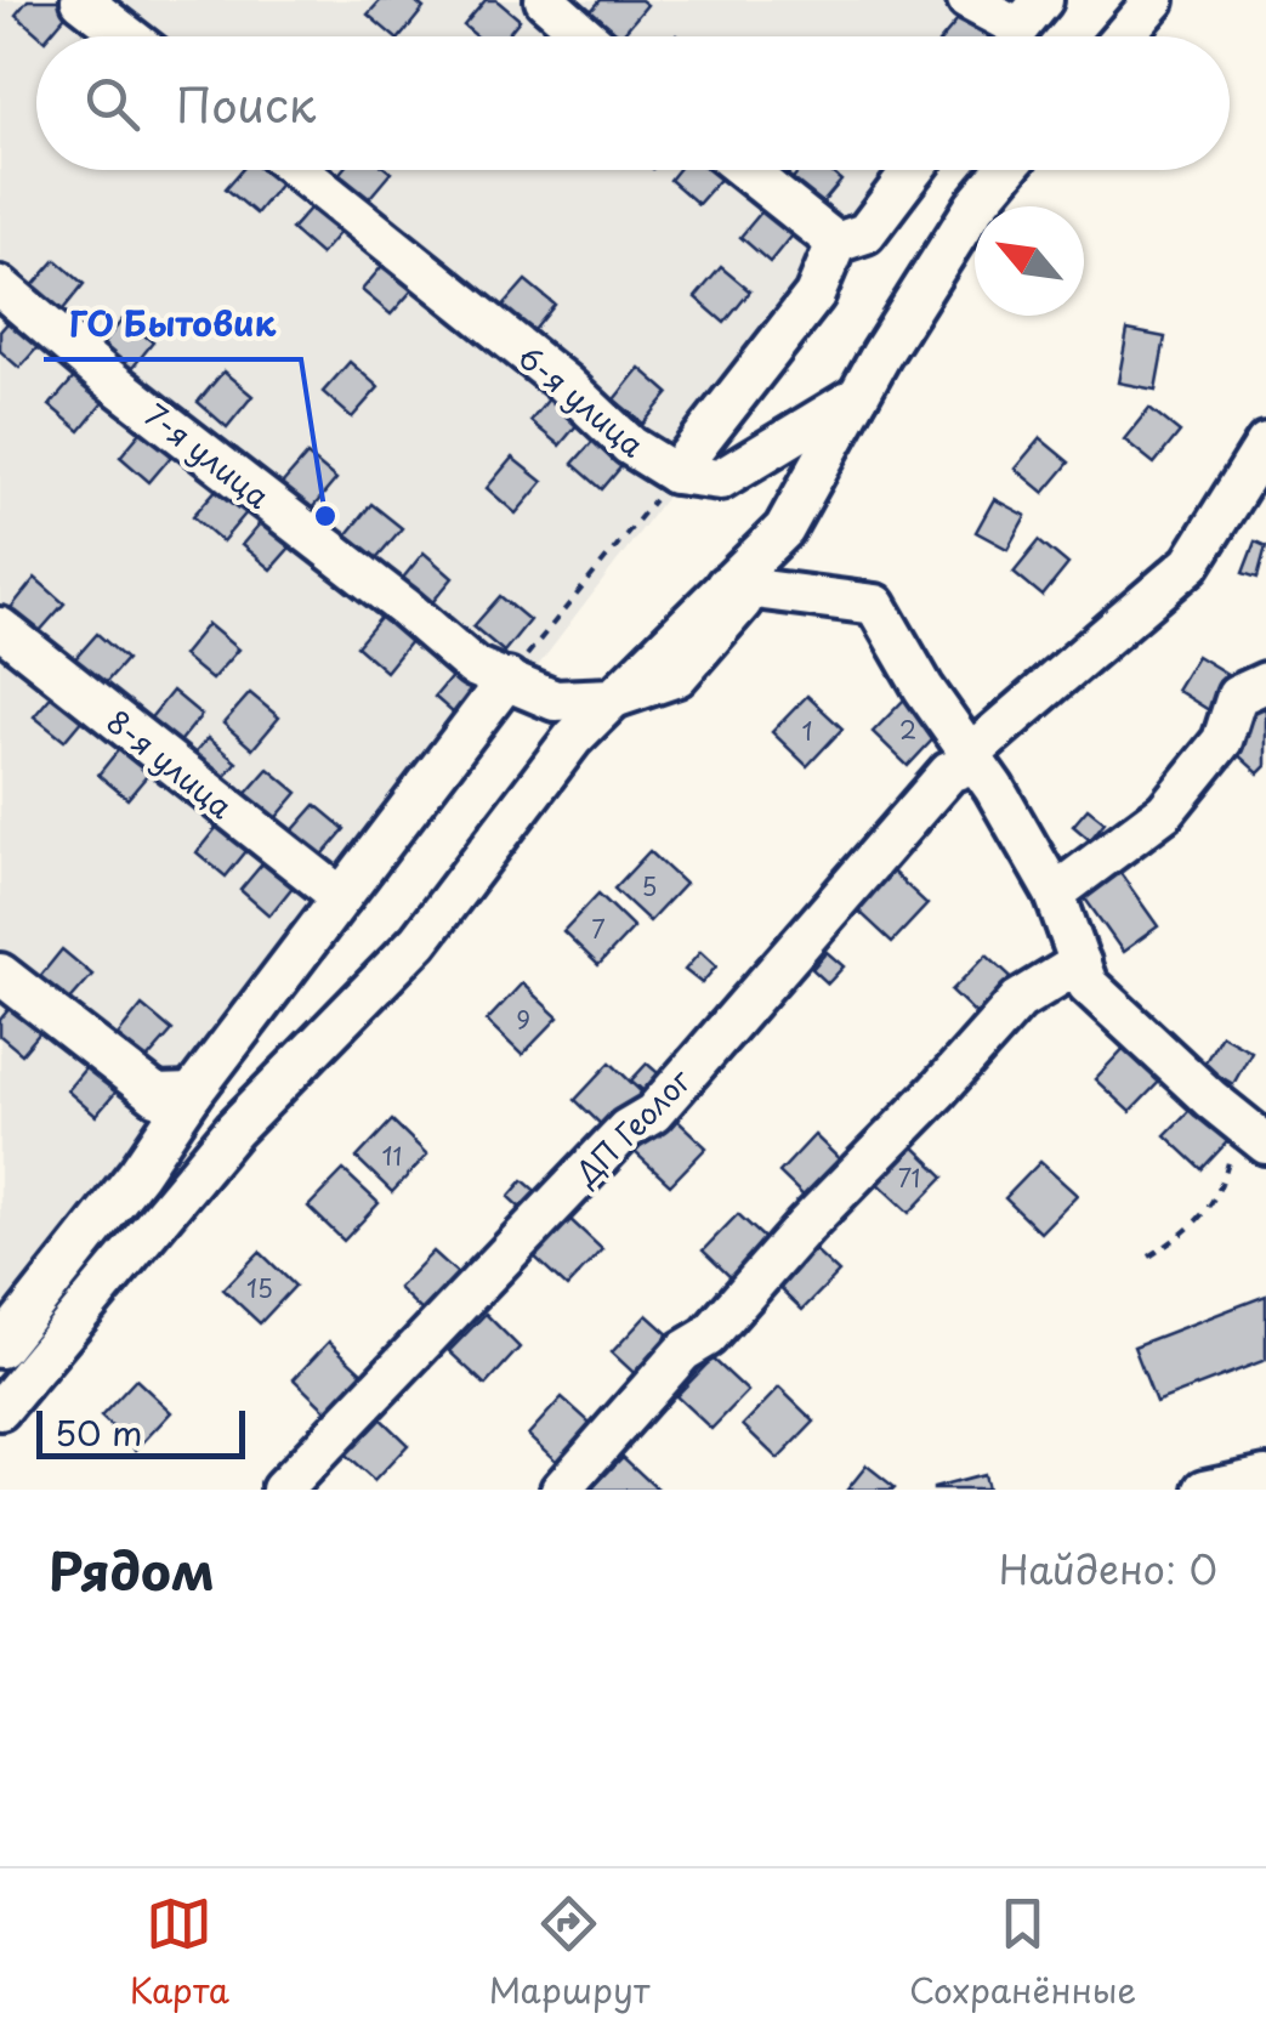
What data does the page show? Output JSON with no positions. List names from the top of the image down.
{
  "streets": {
    "street": [
      "6-я улица",
      "7-я улица",
      "8-я улица",
      "ДП Геолог"
    ]
  },
  "places": ["ГО Бытовик"],
  "house_numbers": [
    "2",
    "1",
    "5",
    "7",
    "9",
    "11",
    "71",
    "15"
  ],
  "scale_bar": "50 m",
  "north": "top left",
  "page": {
    "search": "Поиск",
    "scale": "50 m",
    "heading": ["Рядом", "Найдено: 0"],
    "nav": ["Карта", "Маршрут", "Сохранённые"]
  }
}
